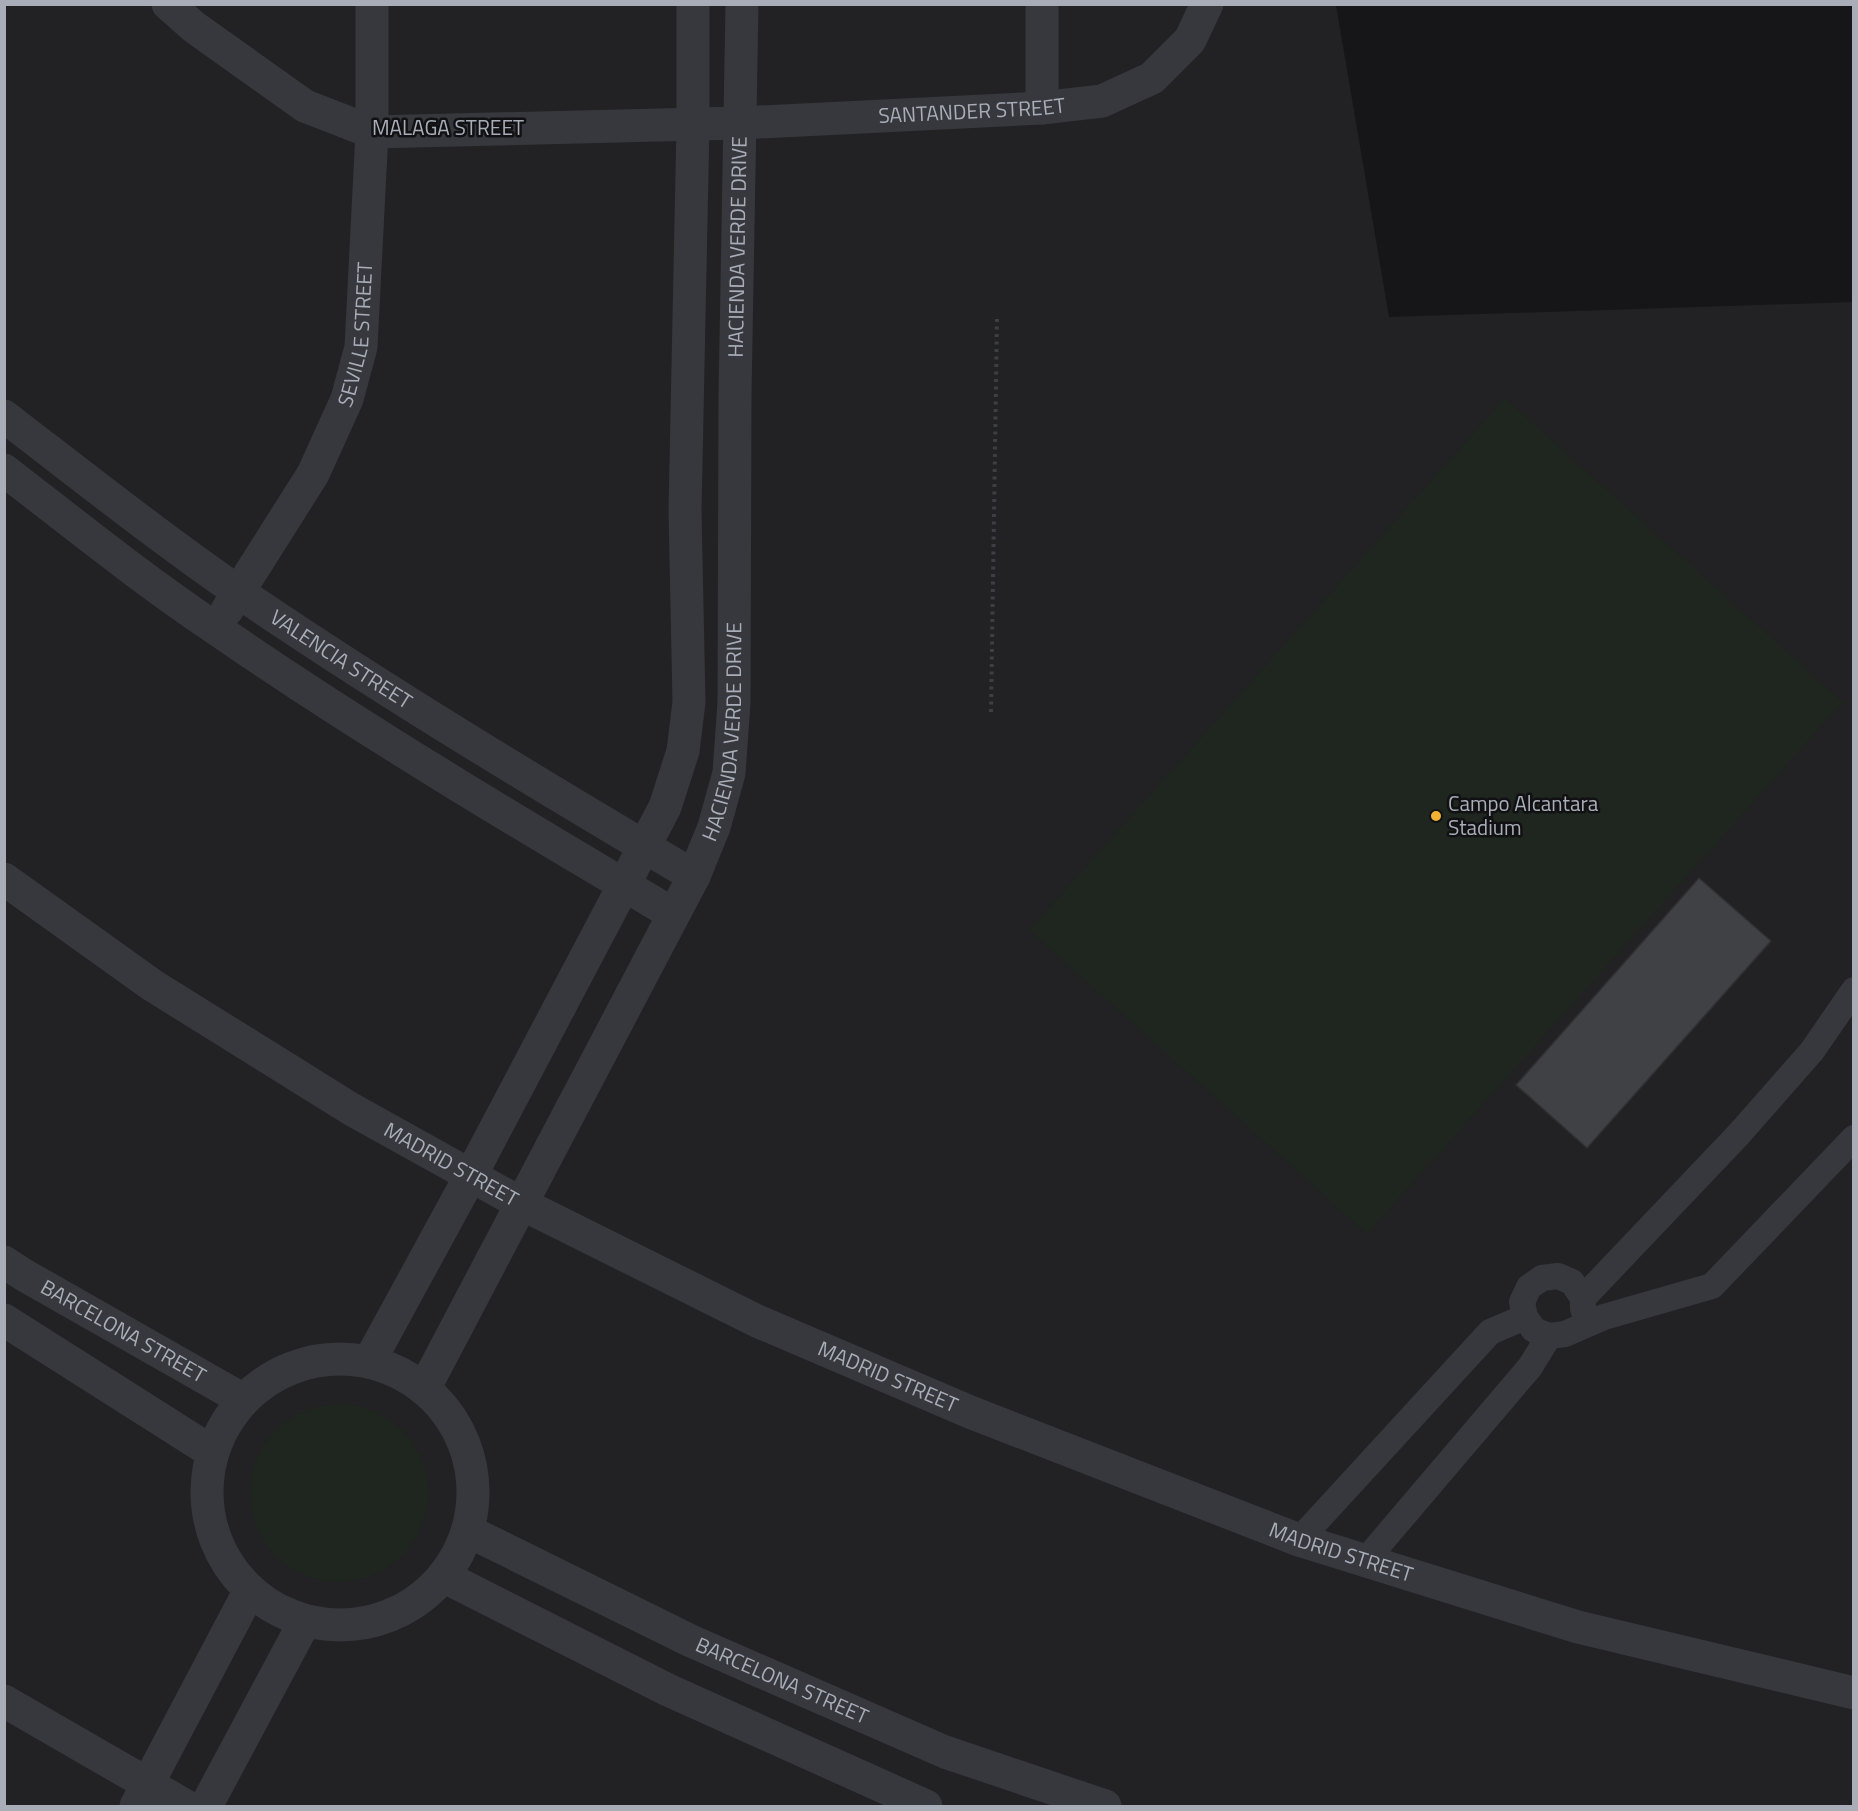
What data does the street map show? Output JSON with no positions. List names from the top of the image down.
{
  "streets": {
    "street": [
      "SANTANDER STREET",
      "MALAGA STREET",
      "HACIENDA VERDE DRIVE",
      "SEVILLE STREET",
      "VALENCIA STREET",
      "MADRID STREET",
      "BARCELONA STREET"
    ]
  },
  "crossings": [
    ["SANTANDER STREET", "MALAGA STREET"],
    ["SANTANDER STREET", "HACIENDA VERDE DRIVE"],
    ["MALAGA STREET", "HACIENDA VERDE DRIVE"],
    ["MALAGA STREET", "SEVILLE STREET"],
    ["HACIENDA VERDE DRIVE", "VALENCIA STREET"],
    ["HACIENDA VERDE DRIVE", "MADRID STREET"],
    ["SEVILLE STREET", "VALENCIA STREET"]
  ],
  "places": ["Campo Alcantara Stadium"]
}
